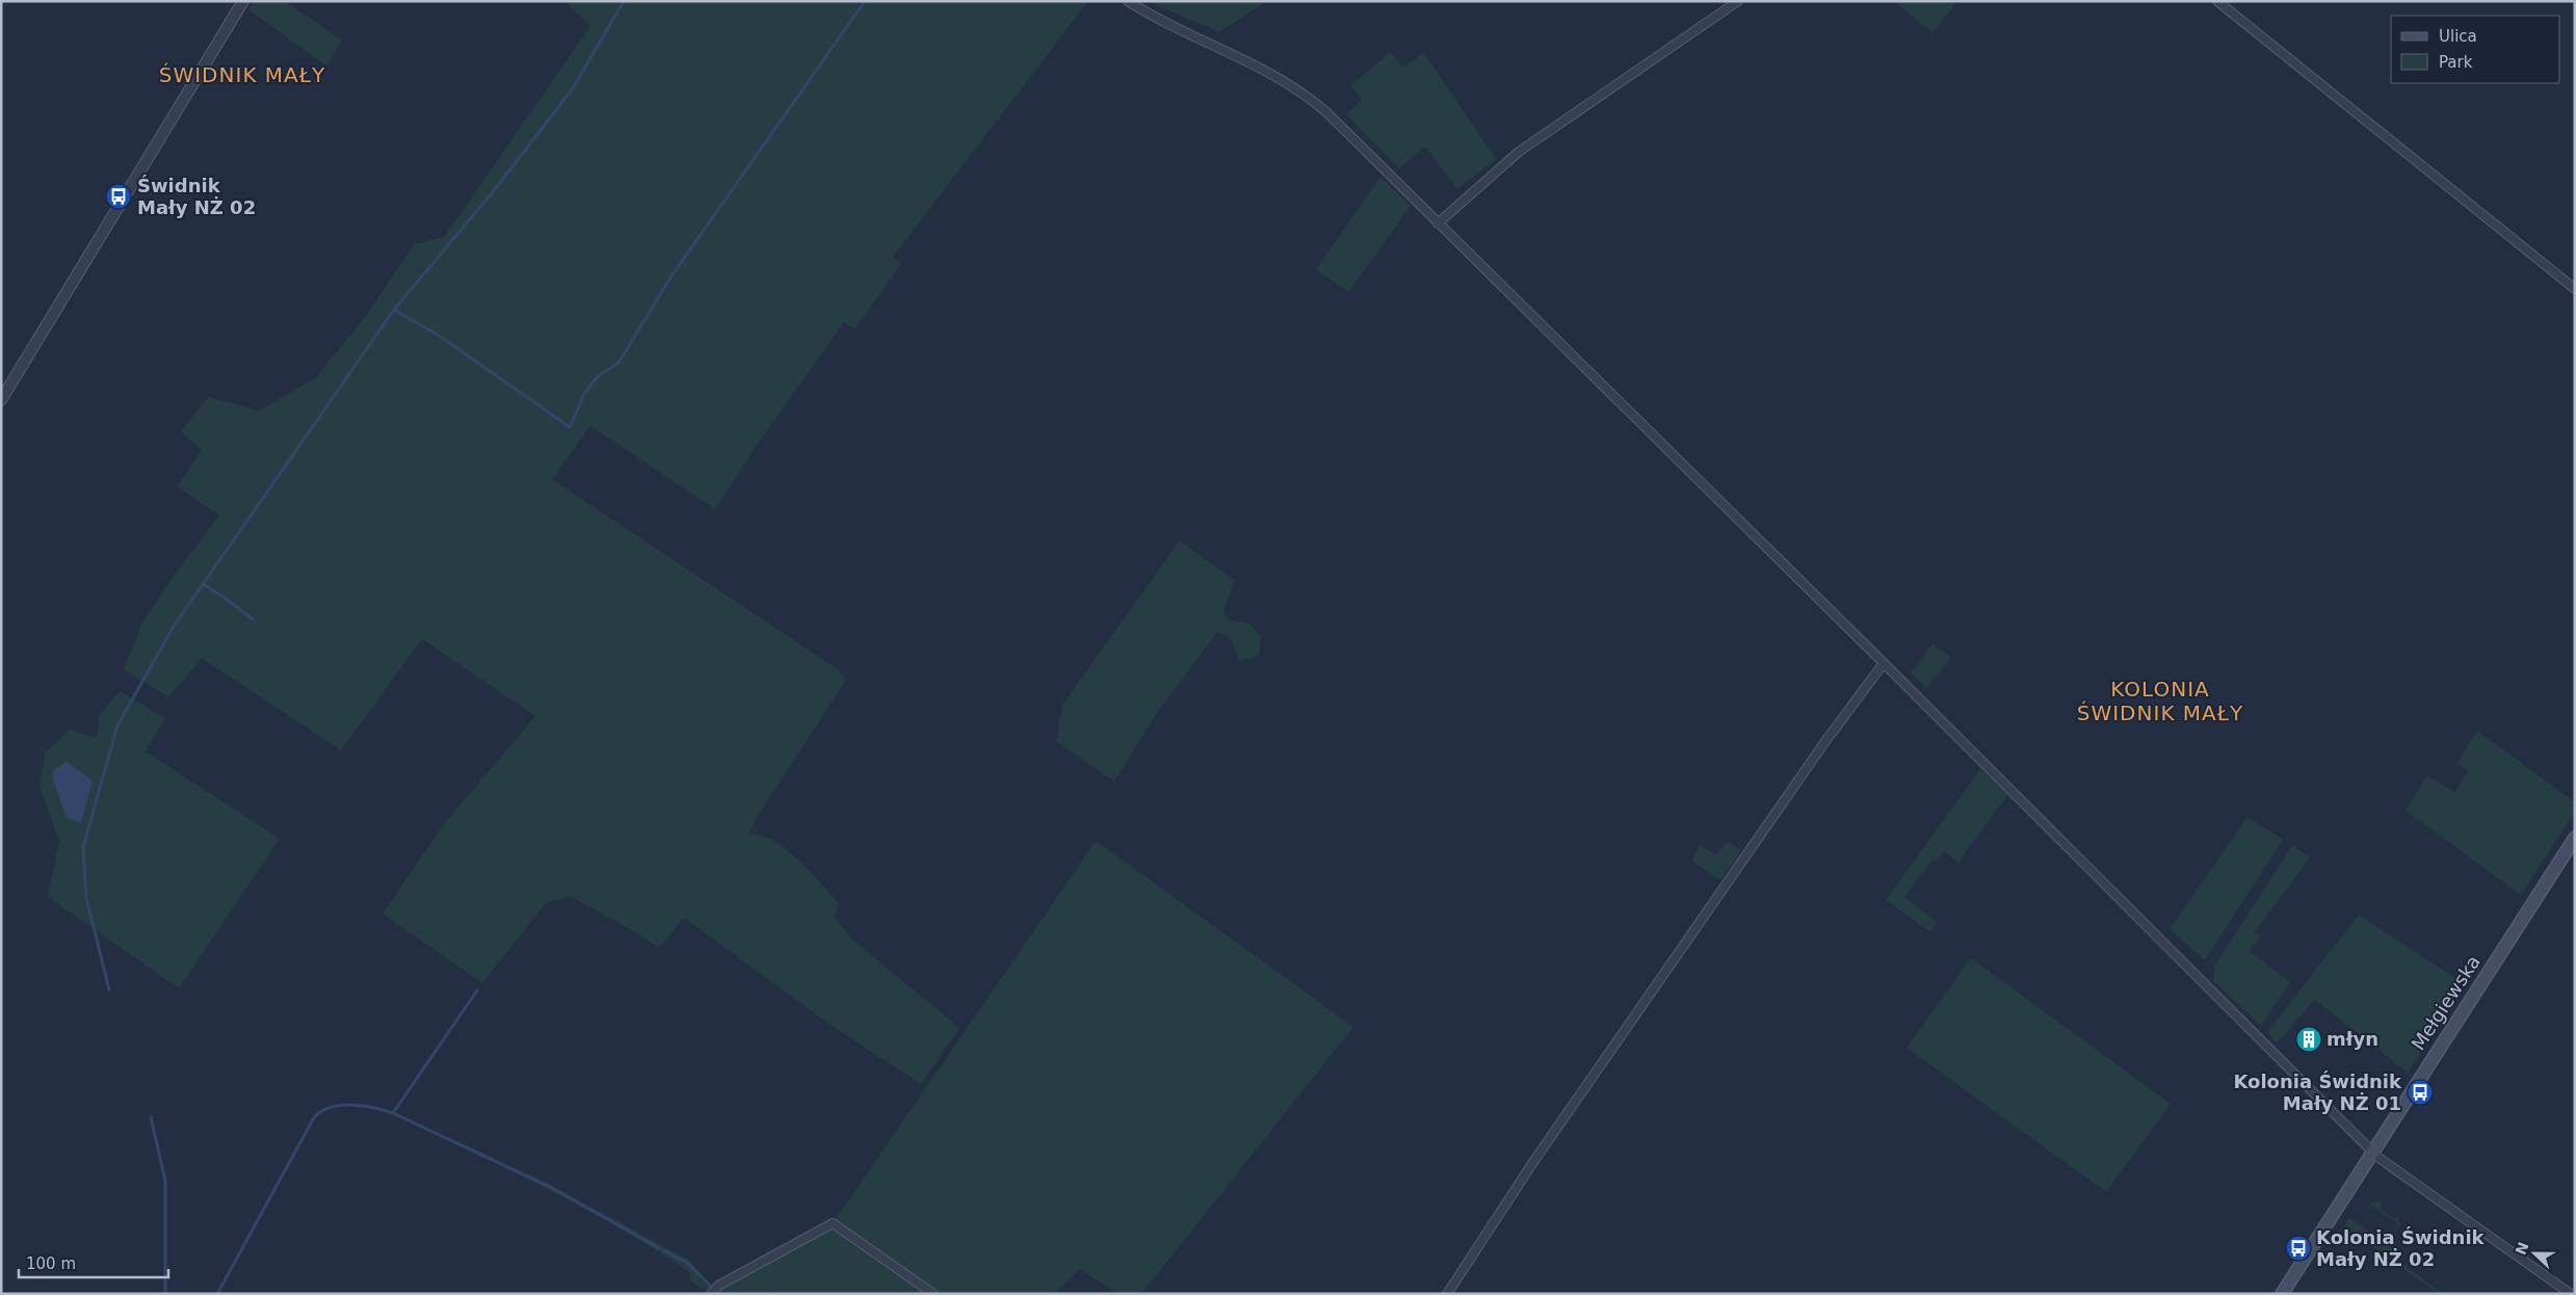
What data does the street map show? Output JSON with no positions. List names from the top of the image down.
{
  "streets": {
    "main road": ["Mełgiewska"]
  },
  "districts": ["ŚWIDNIK MAŁY", "KOLONIA ŚWIDNIK MAŁY"],
  "places": {
    "bus stop": ["Świdnik Mały NŻ 02", "Kolonia Świdnik Mały NŻ 01", "Kolonia Świdnik Mały NŻ 02"],
    "building": ["młyn"]
  },
  "legend": ["Ulica", "Park"],
  "scale_bar": "100 m",
  "north": "left"
}
